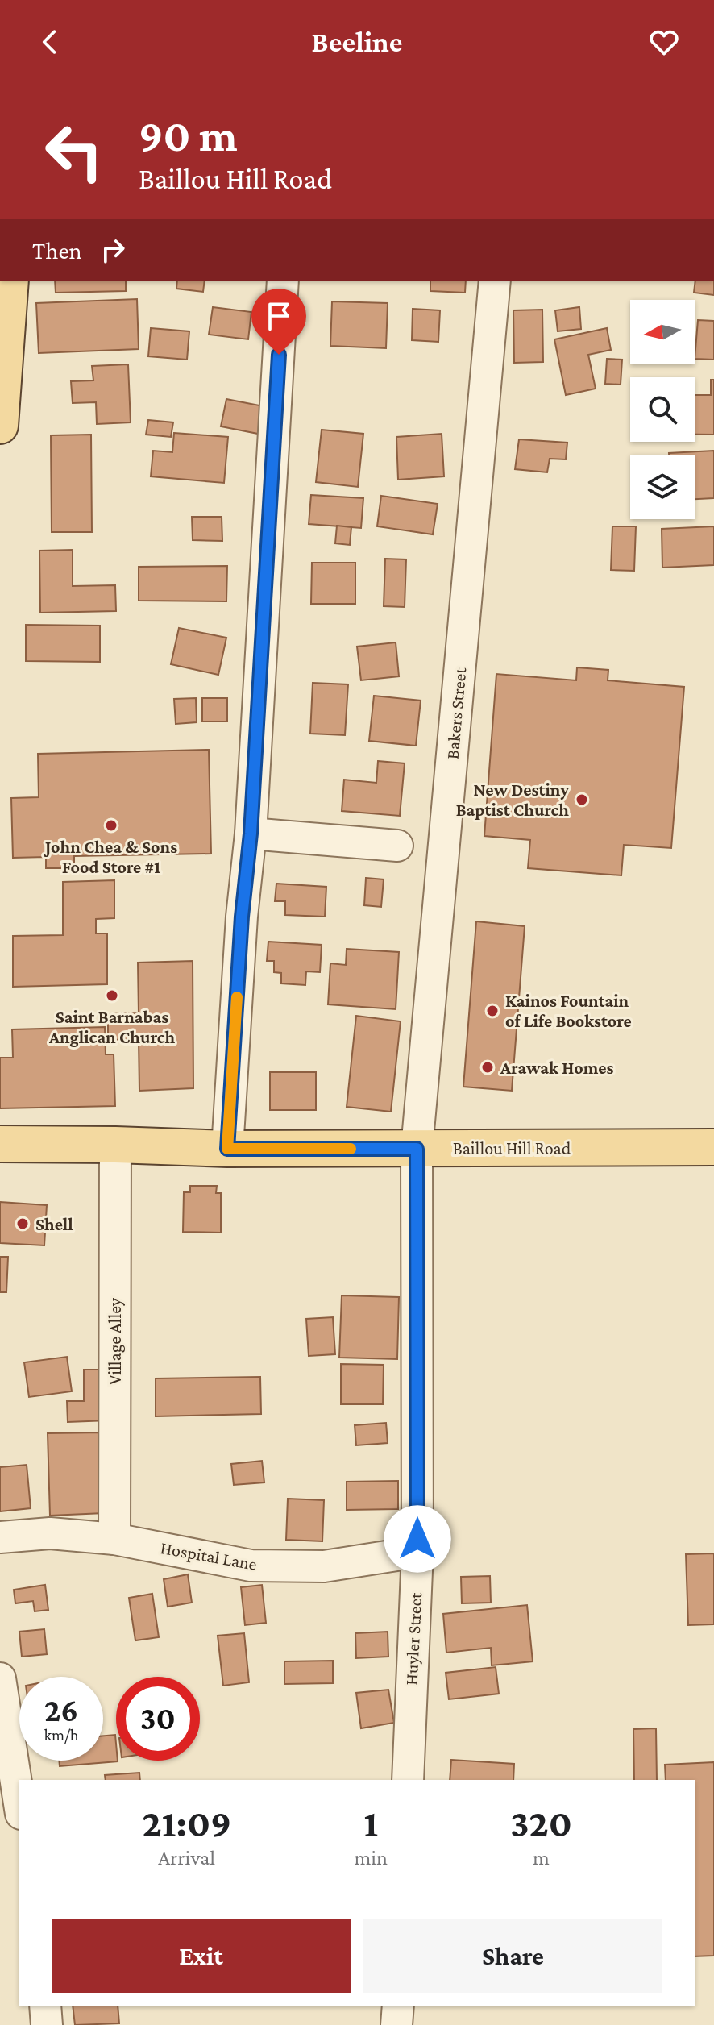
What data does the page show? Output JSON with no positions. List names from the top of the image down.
{
  "streets": {
    "main road": ["Baillou Hill Road"],
    "street": [
      "Bakers Street",
      "Village Alley",
      "Hospital Lane",
      "Huyler Street"
    ]
  },
  "crossings": [
    ["Bakers Street", "Baillou Hill Road"],
    ["Bakers Street", "Huyler Street"],
    ["Baillou Hill Road", "Village Alley"],
    ["Baillou Hill Road", "Huyler Street"],
    ["Village Alley", "Hospital Lane"],
    ["Hospital Lane", "Huyler Street"]
  ],
  "places": [
    "New Destiny Baptist Church",
    "John Chea & Sons Food Store #1",
    "Saint Barnabas Anglican Church",
    "Kainos Fountain of Life Bookstore",
    "Arawak Homes",
    "Shell"
  ],
  "north": "left",
  "page": {
    "header": "Beeline",
    "turn": ["90 m", "Baillou Hill Road"],
    "then": "Then",
    "speed": "26 km/h",
    "limit": "30",
    "eta": [
      "21:09",
      "Arrival",
      "1",
      "min",
      "320",
      "m"
    ],
    "buttons": ["Exit", "Share"]
  }
}
